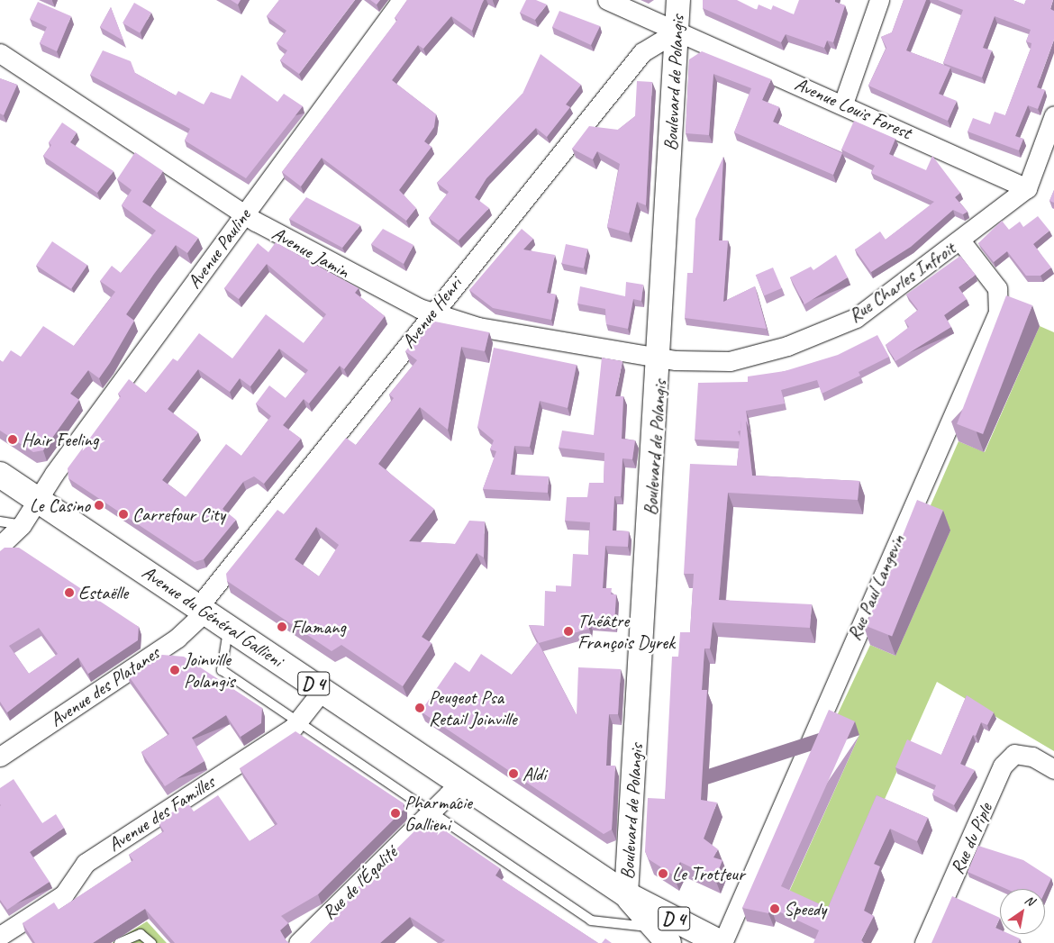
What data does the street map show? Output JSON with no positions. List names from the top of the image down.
{
  "streets": {
    "main road": ["Avenue du Général Gallieni", "D 4"],
    "street": [
      "Boulevard de Polangis",
      "Avenue Louis Forest",
      "Avenue Pauline",
      "Avenue Jamin",
      "Rue Charles Infroit",
      "Avenue Henri",
      "Rue Paul Langevin",
      "Avenue des Platanes",
      "Avenue des Familles",
      "Rue du Piple",
      "Rue de l'Égalité"
    ]
  },
  "crossings": [
    ["Boulevard de Polangis", "Avenue Louis Forest"],
    ["Boulevard de Polangis", "Avenue Jamin"],
    ["Boulevard de Polangis", "Rue Charles Infroit"],
    ["Boulevard de Polangis", "Avenue Henri"],
    ["Boulevard de Polangis", "Avenue du Général Gallieni"],
    ["Boulevard de Polangis", "D 4"],
    ["Avenue Louis Forest", "Rue Charles Infroit"],
    ["Avenue Louis Forest", "Avenue Henri"],
    ["Avenue Pauline", "Avenue Jamin"],
    ["Avenue Pauline", "Avenue du Général Gallieni"],
    ["Avenue Jamin", "Rue Charles Infroit"],
    ["Avenue Jamin", "Avenue Henri"],
    ["Rue Charles Infroit", "Rue Paul Langevin"],
    ["Avenue Henri", "Avenue du Général Gallieni"],
    ["Avenue Henri", "Avenue des Platanes"],
    ["Rue Paul Langevin", "D 4"],
    ["Avenue du Général Gallieni", "D 4"],
    ["Avenue du Général Gallieni", "Avenue des Platanes"],
    ["Avenue du Général Gallieni", "Avenue des Familles"],
    ["Avenue du Général Gallieni", "Rue de l'Égalité"]
  ],
  "places": [
    "Hair Feeling",
    "Le Casino",
    "Carrefour City",
    "Estaëlle",
    "Flamang",
    "Théâtre François Dyrek",
    "Joinville Polangis",
    "Peugeot Psa Retail Joinville",
    "Aldi",
    "Pharmacie Gallieni",
    "Le Trotteur",
    "Speedy"
  ],
  "north": "top right"
}
